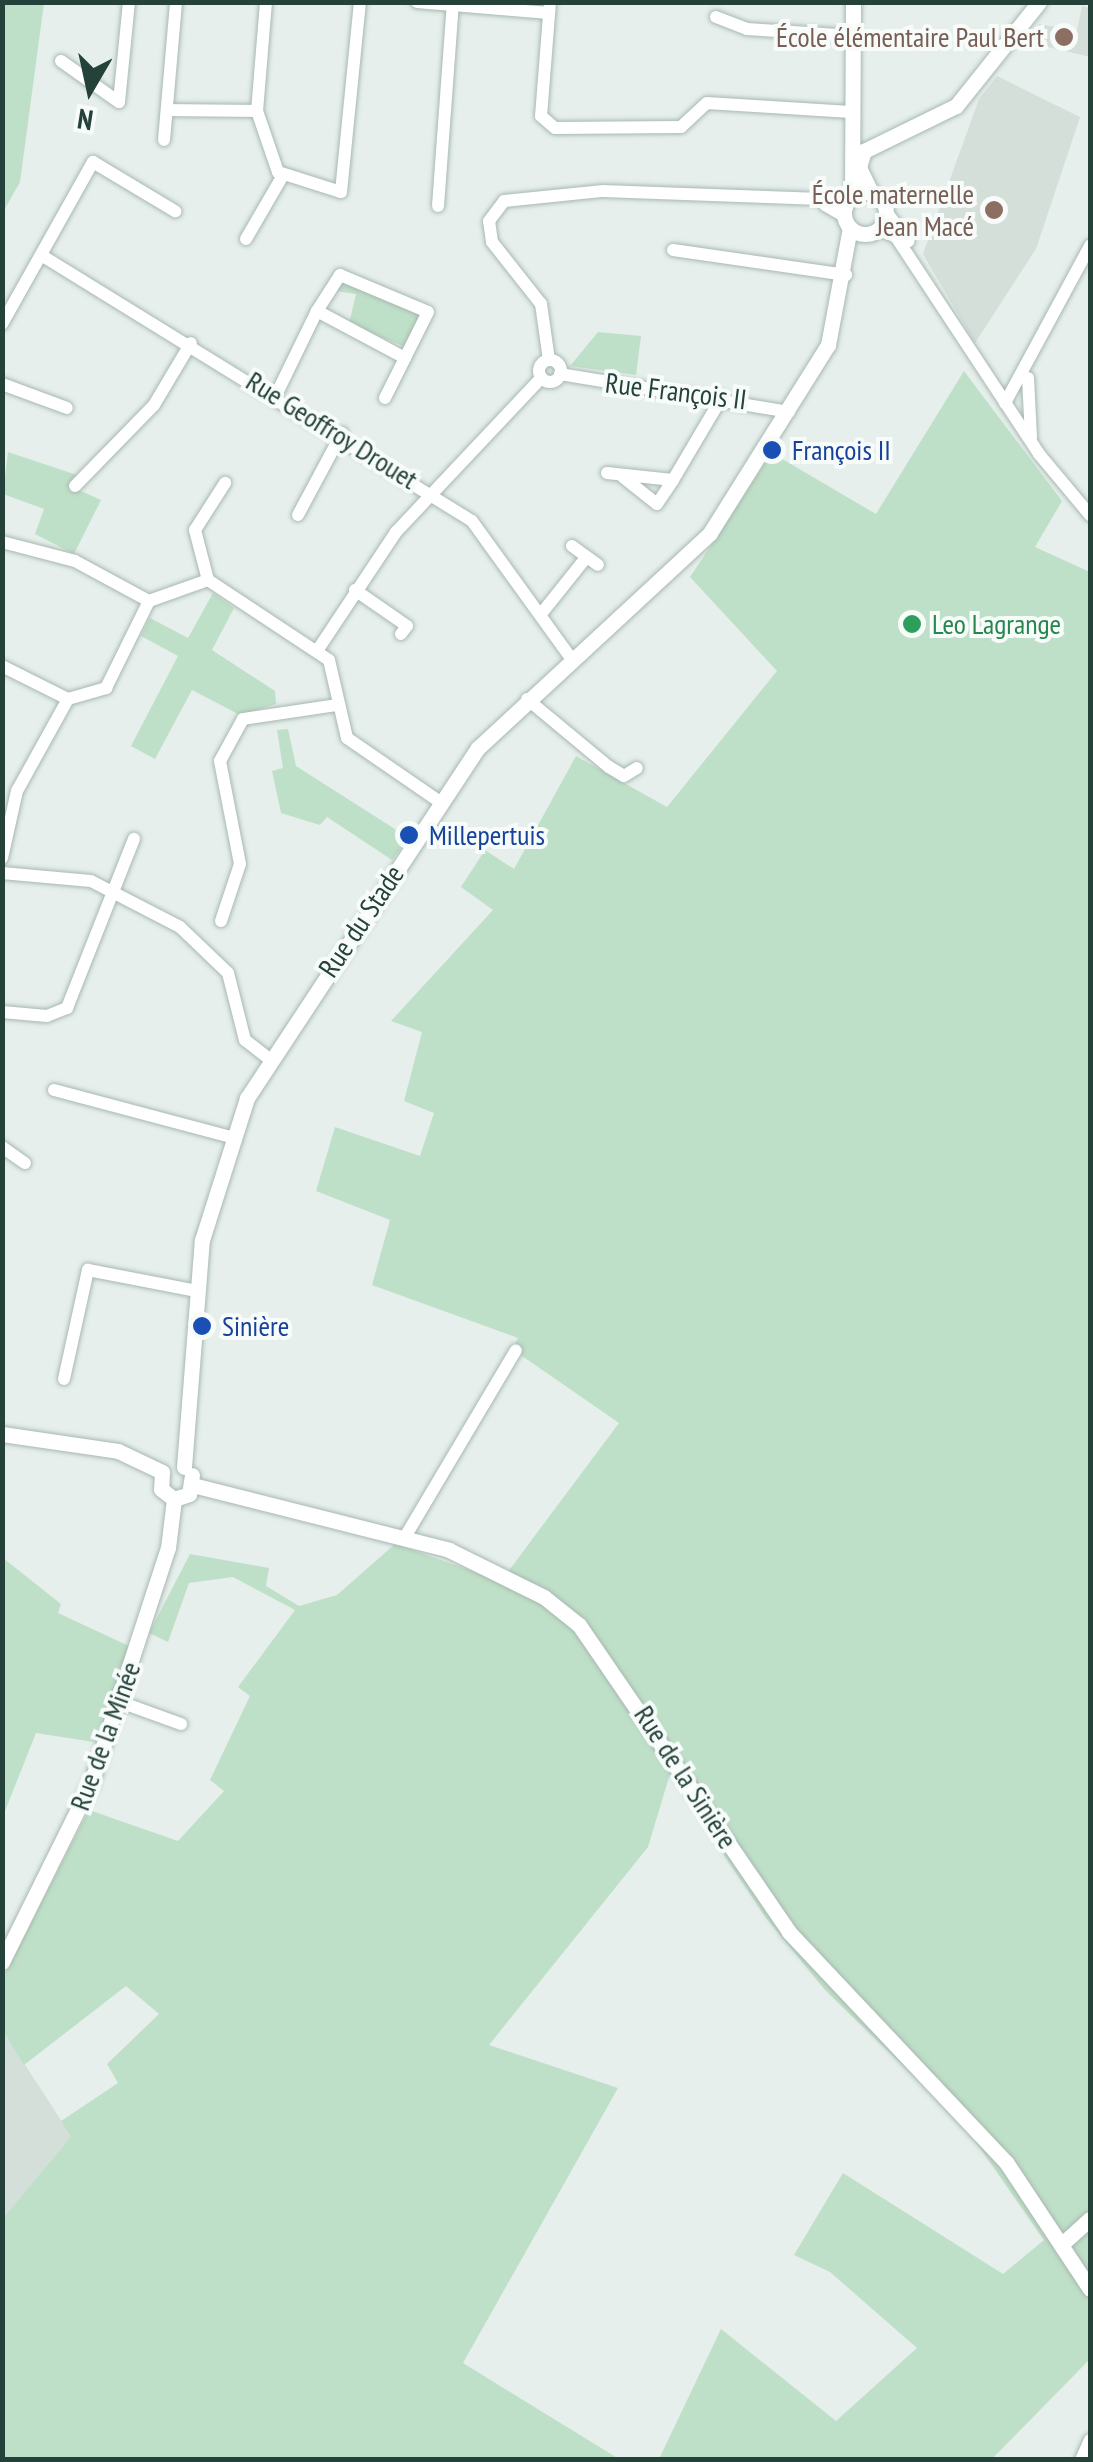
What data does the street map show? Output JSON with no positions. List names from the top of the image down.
{
  "streets": {
    "street": [
      "Rue François II",
      "Rue Geoffroy Drouet",
      "Rue du Stade",
      "Rue de la Minée",
      "Rue de la Sinière"
    ]
  },
  "crossings": [
    ["Rue François II", "Rue du Stade"],
    ["Rue Geoffroy Drouet", "Rue du Stade"]
  ],
  "places": [
    "École élémentaire Paul Bert",
    "École maternelle Jean Macé",
    "François II",
    "Leo Lagrange",
    "Millepertuis",
    "Sinière"
  ],
  "north": "bottom"
}
